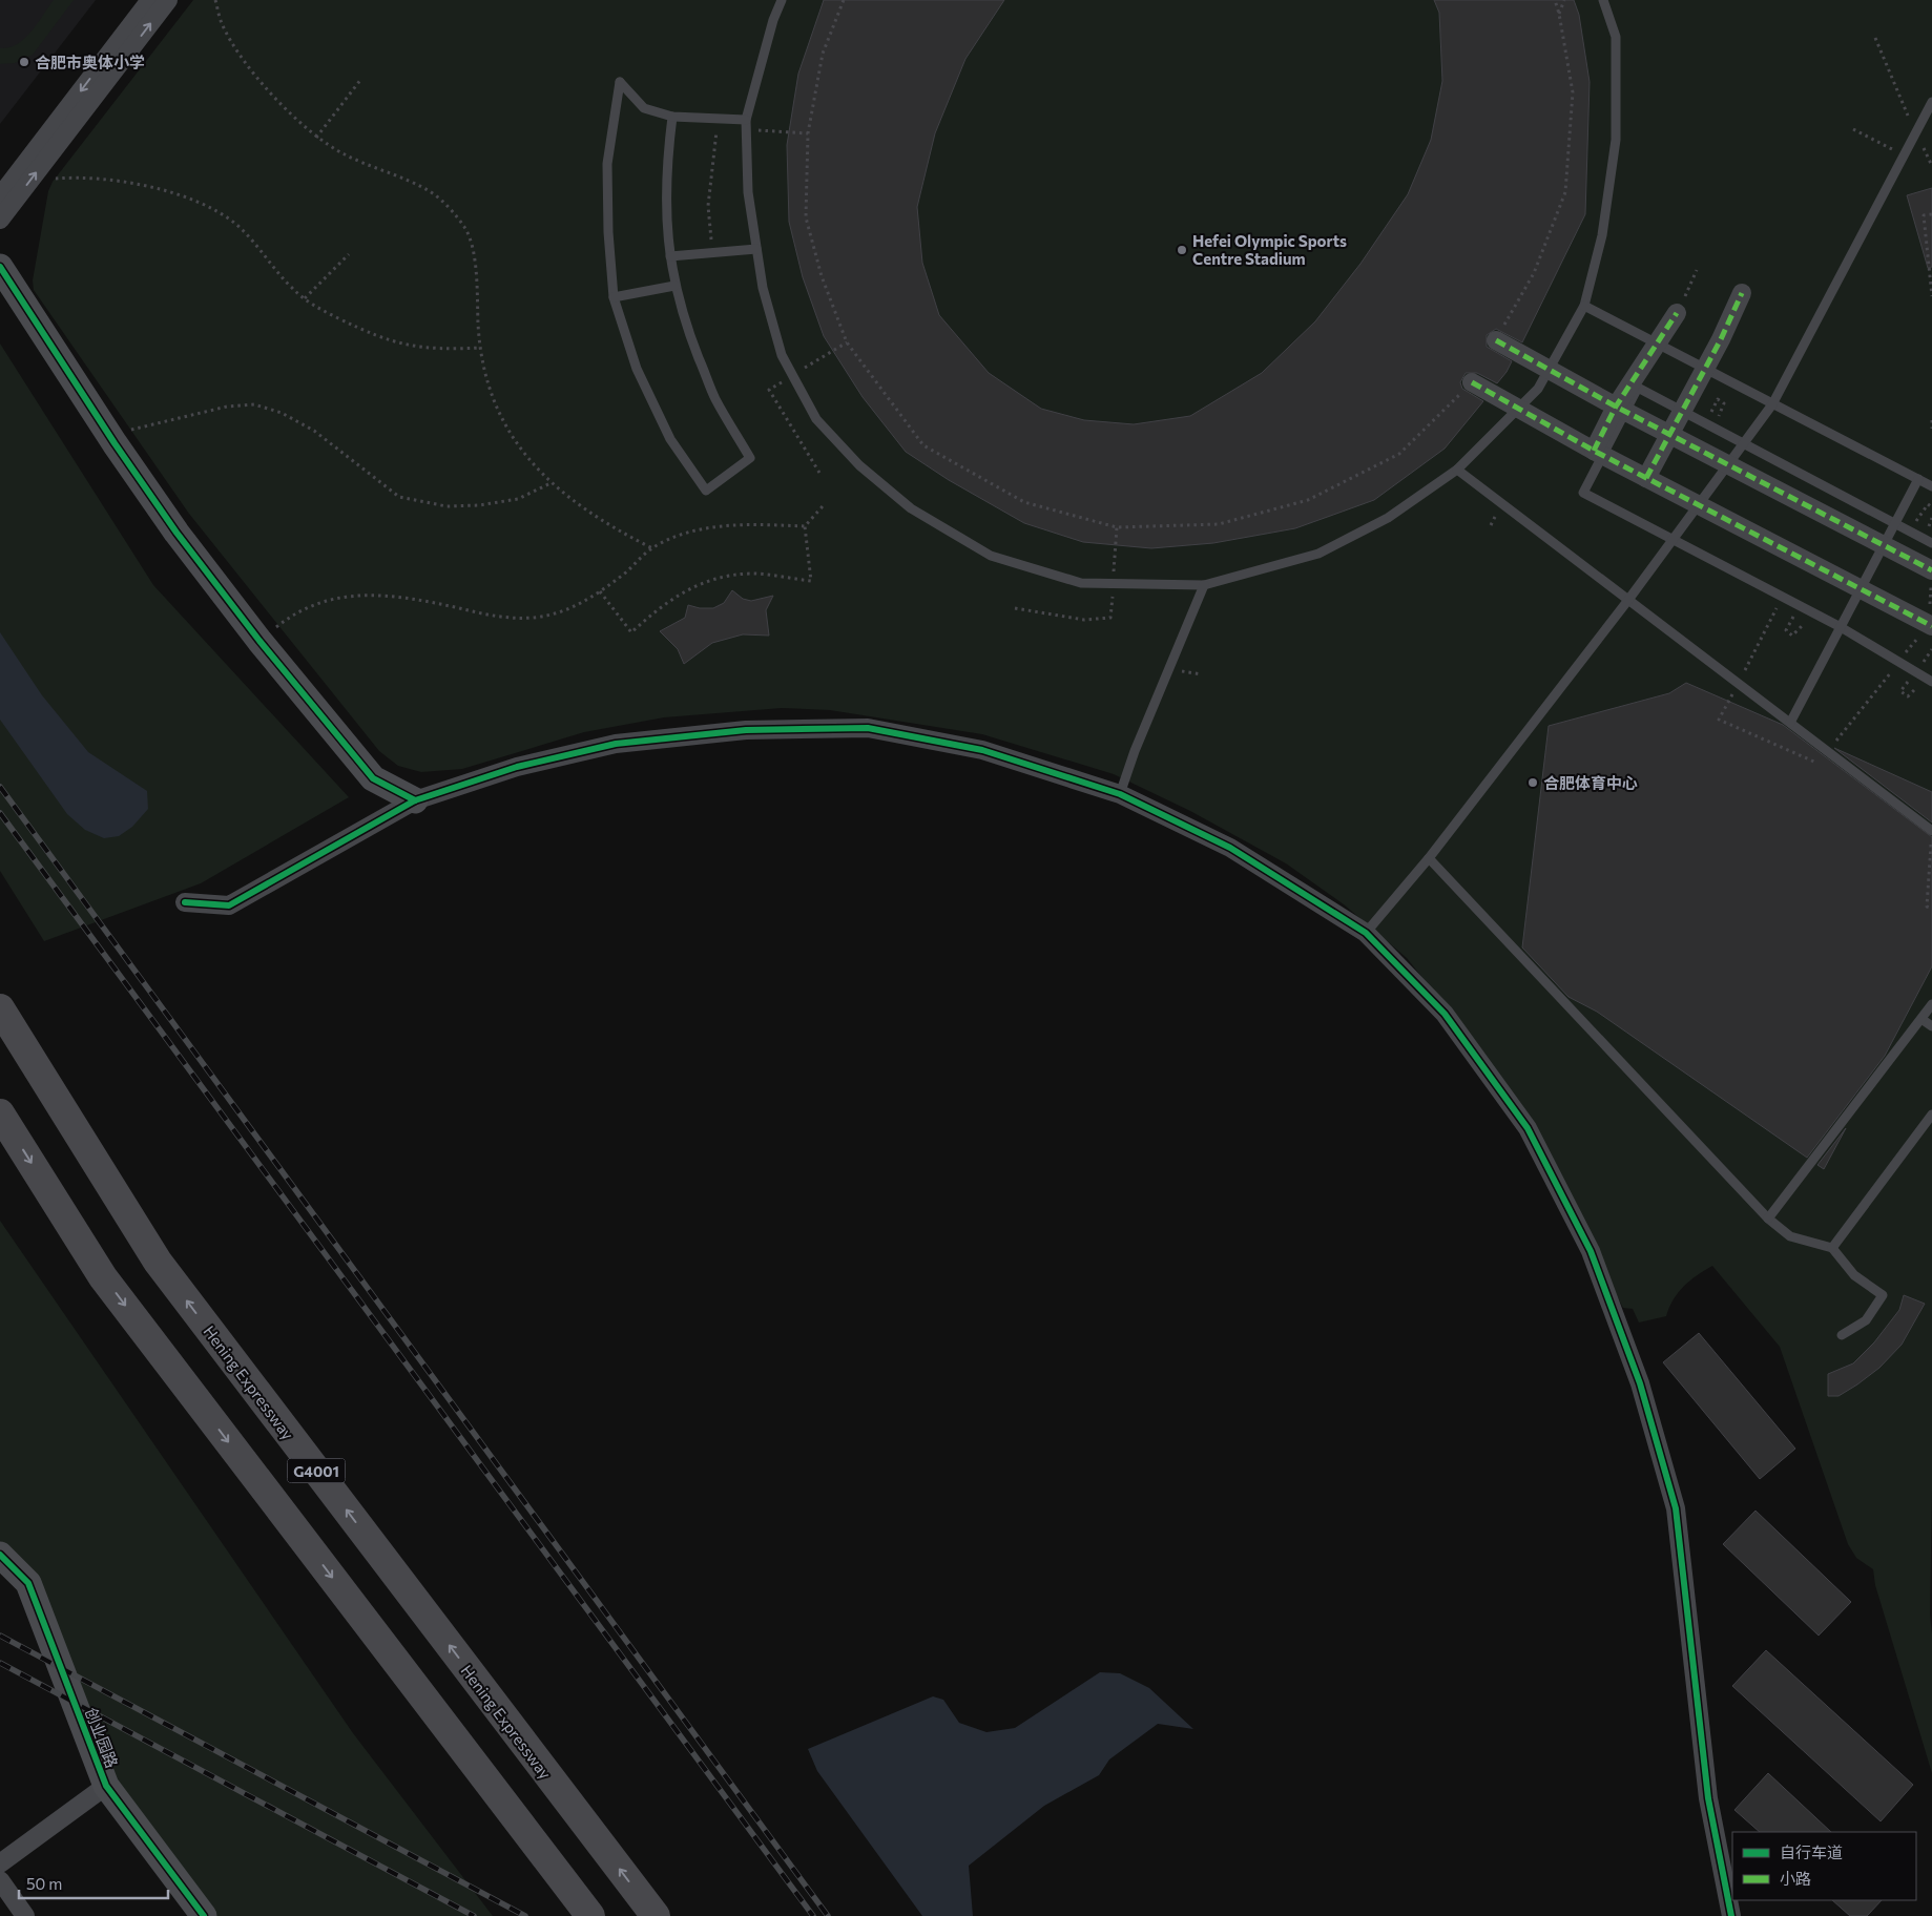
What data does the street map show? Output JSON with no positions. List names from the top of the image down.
{
  "streets": {
    "highway": ["Hening Expressway", "G4001"],
    "street": ["创业园路"]
  },
  "places": ["合肥市奥体小学", "Hefei Olympic Sports Centre Stadium", "合肥体育中心"],
  "legend": ["自行车道", "小路"],
  "scale_bar": "50 m"
}
